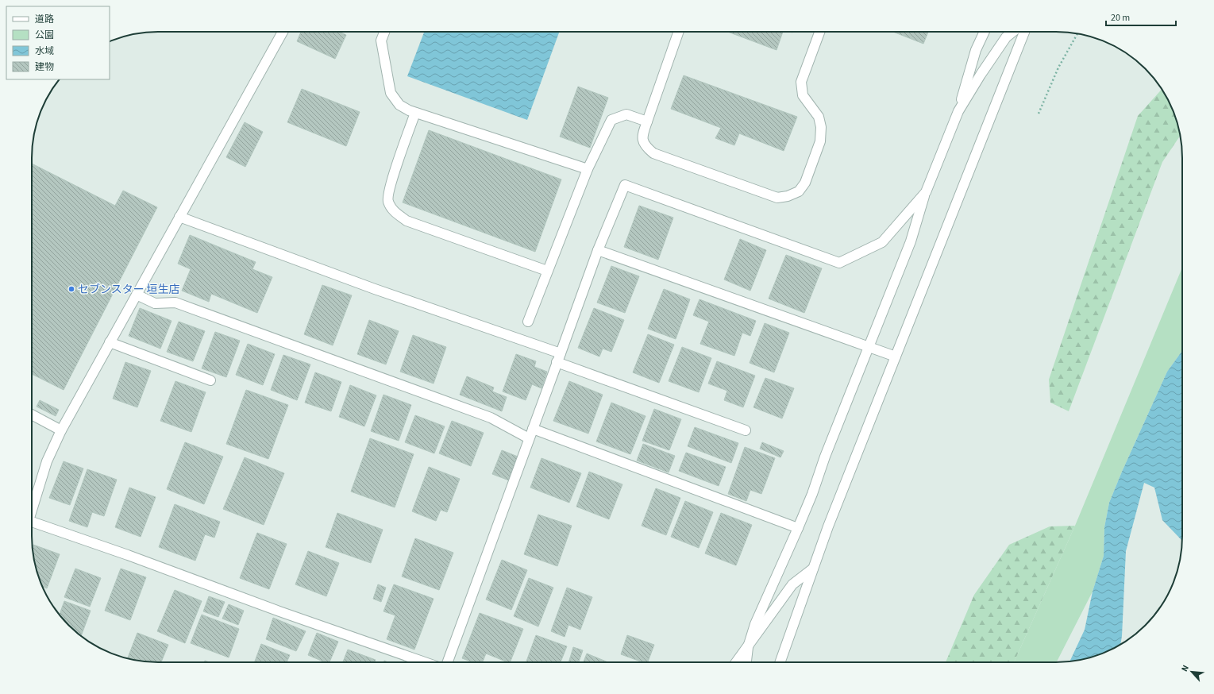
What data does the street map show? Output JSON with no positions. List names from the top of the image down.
{
  "places": ["セブンスター 垣生店"],
  "legend": [
    "道路",
    "公園",
    "水域",
    "建物"
  ],
  "scale_bar": "20 m",
  "north": "top left"
}
